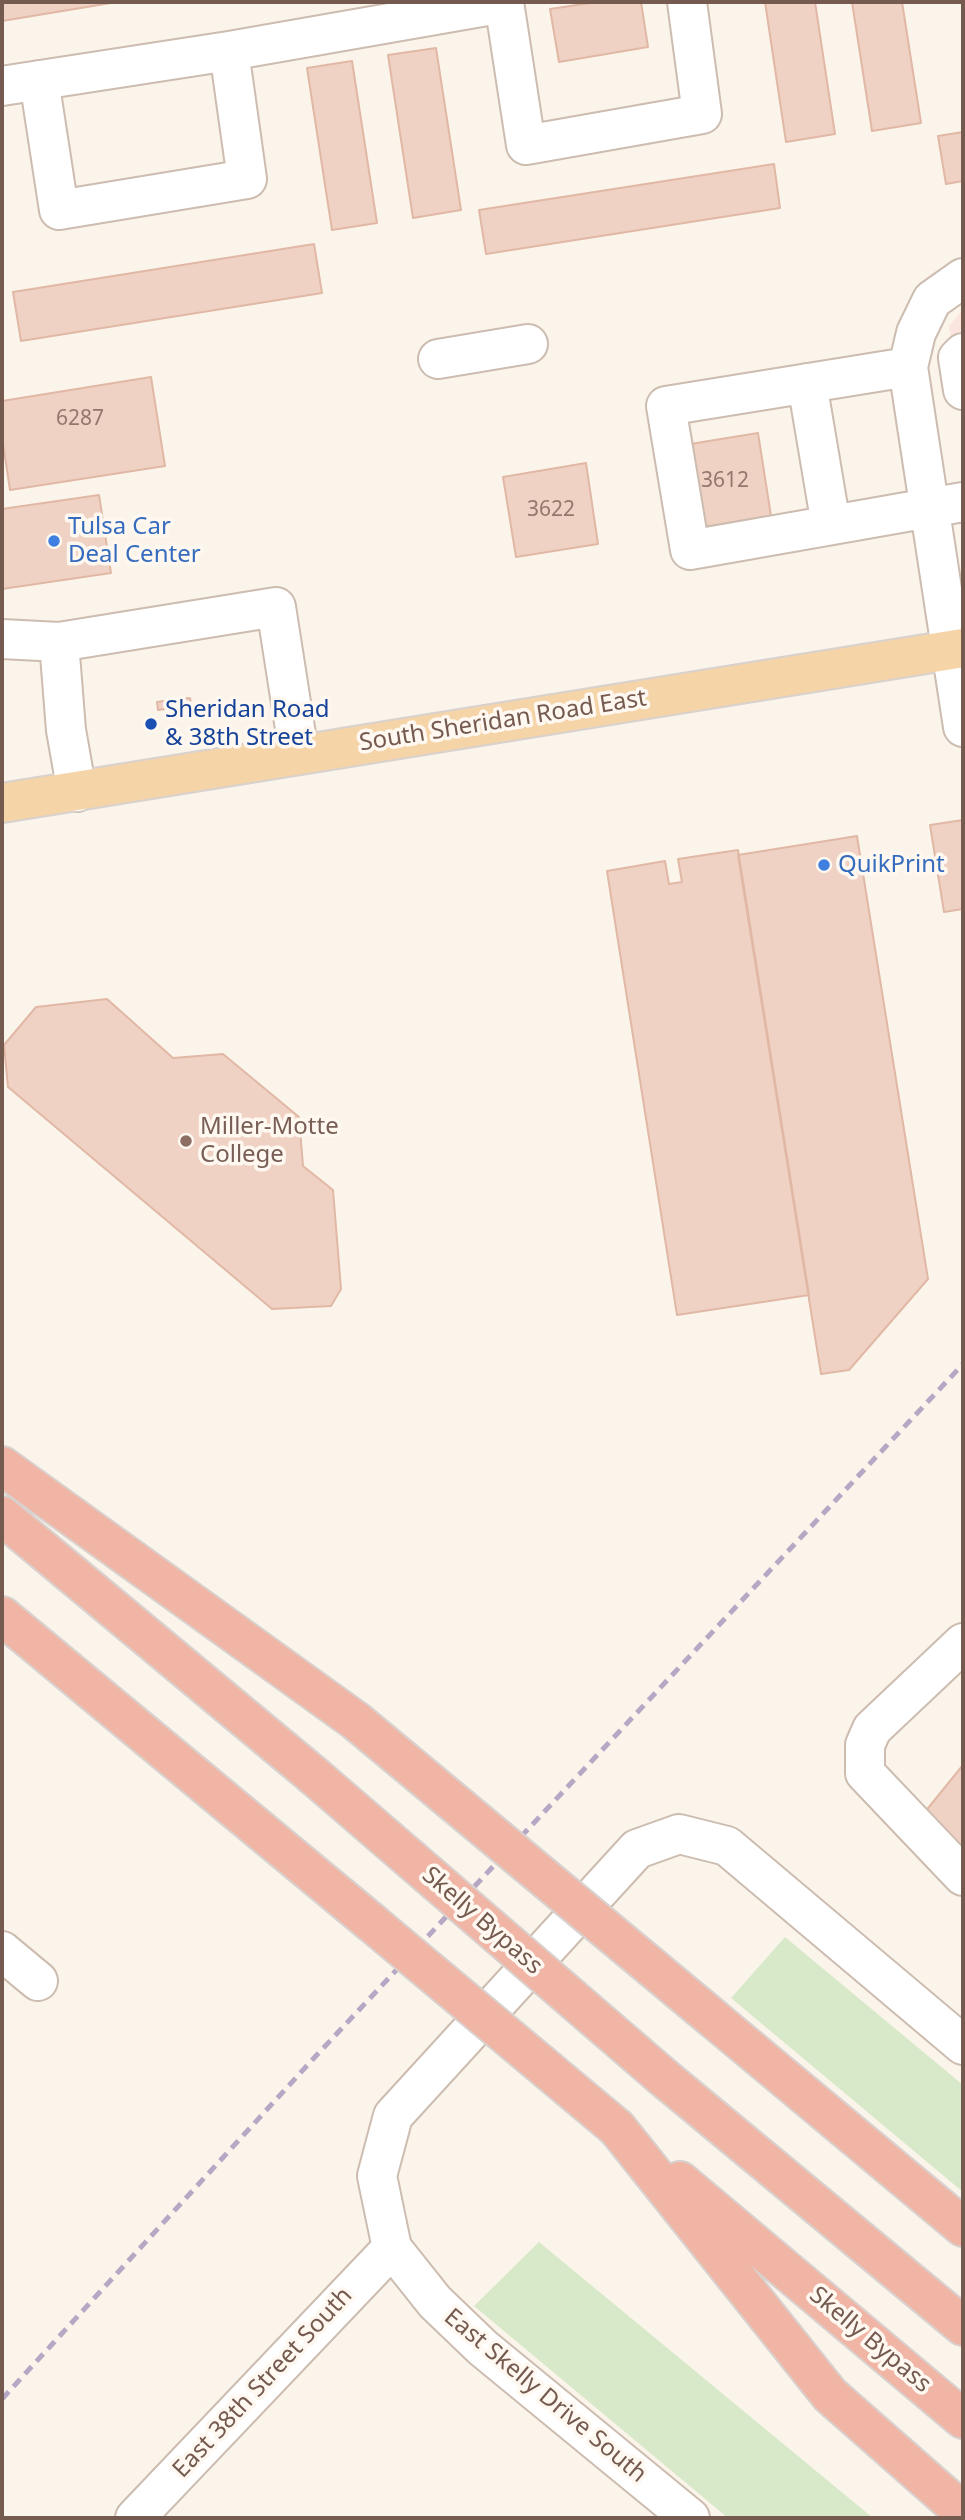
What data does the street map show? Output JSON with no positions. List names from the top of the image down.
{
  "streets": {
    "highway": ["Skelly Bypass"],
    "main road": ["South Sheridan Road East"],
    "street": ["East 38th Street South", "East Skelly Drive South"]
  },
  "crossings": [
    ["East 38th Street South", "East Skelly Drive South"]
  ],
  "places": [
    "Tulsa Car Deal Center",
    "Sheridan Road & 38th Street",
    "QuikPrint",
    "Miller-Motte College"
  ],
  "house_numbers": ["6287", "3612", "3622"]
}
